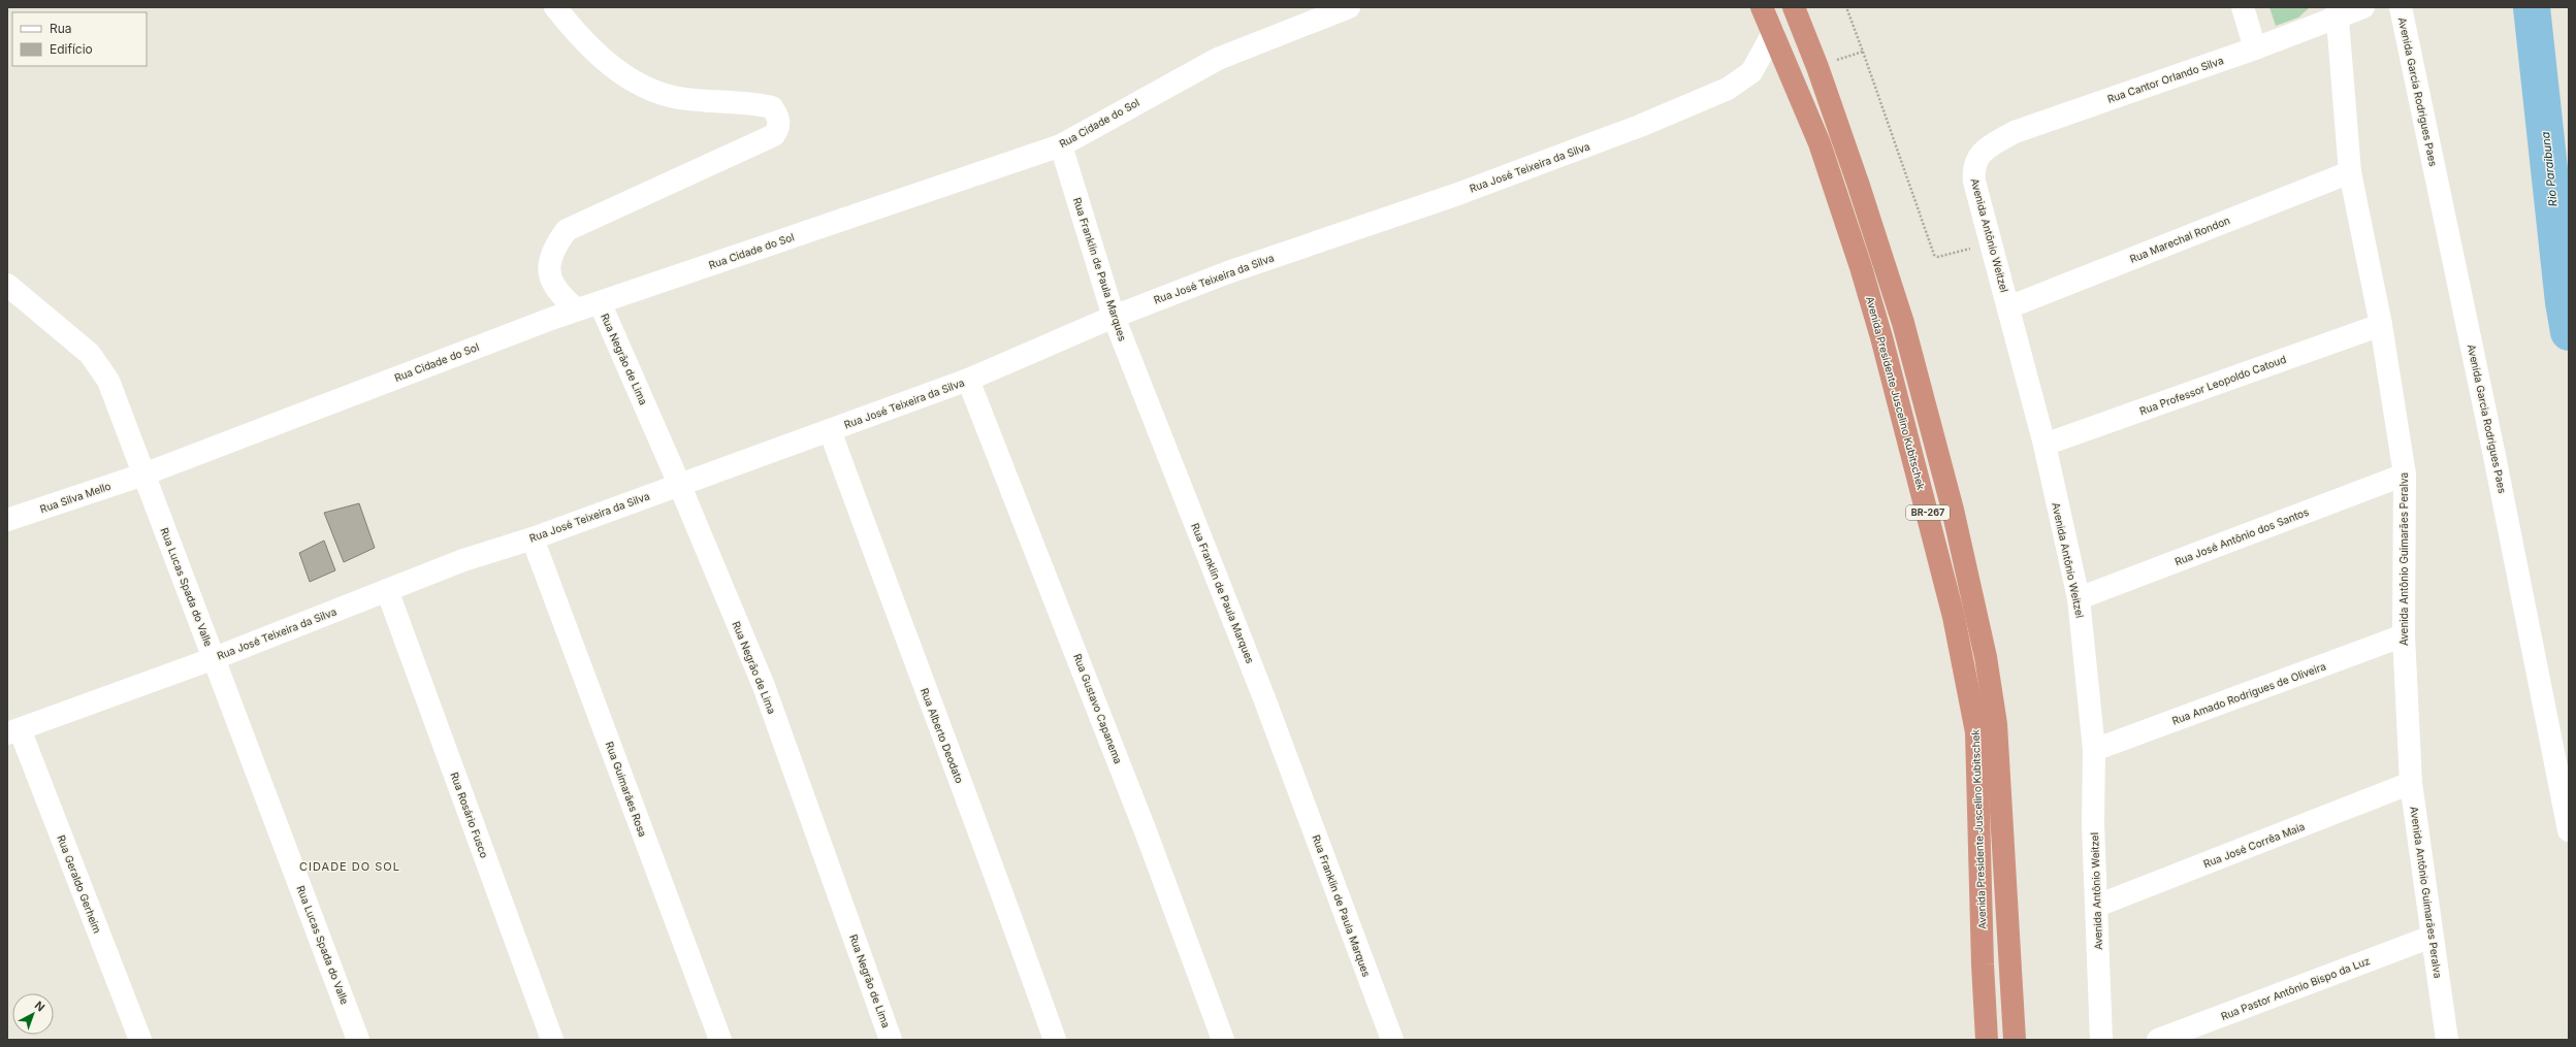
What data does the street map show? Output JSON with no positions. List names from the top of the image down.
{
  "streets": {
    "highway": ["Avenida Presidente Juscelino Kubitschek", "BR-267"],
    "street": [
      "Rua Cantor Orlando Silva",
      "Avenida Garcia Rodrigues Paes",
      "Rua Cidade do Sol",
      "Rua José Teixeira da Silva",
      "Avenida Antônio Weitzel",
      "Rua Marechal Rondon",
      "Rua Franklin de Paula Marques",
      "Rua Negrão de Lima",
      "Rua Professor Leopoldo Catoud",
      "Rua Silva Mello",
      "Rua José Antônio dos Santos",
      "Avenida Antônio Guimarães Peralva",
      "Rua Lucas Spada do Valle",
      "Rua Amado Rodrigues de Oliveira",
      "Rua Gustavo Capanema",
      "Rua Alberto Deodato",
      "Rua Guimarães Rosa",
      "Rua Rosário Fusco",
      "Rua José Corrêa Maia",
      "Rua Geraldo Gerheim",
      "Rua Pastor Antônio Bispo da Luz"
    ]
  },
  "crossings": [
    ["Rua Cantor Orlando Silva", "Avenida Antônio Weitzel"],
    ["Rua Cantor Orlando Silva", "Avenida Antônio Guimarães Peralva"],
    ["Rua Cidade do Sol", "Rua Franklin de Paula Marques"],
    ["Rua Cidade do Sol", "Rua Negrão de Lima"],
    ["Rua Cidade do Sol", "Rua Silva Mello"],
    ["Rua Cidade do Sol", "Rua Lucas Spada do Valle"],
    ["Rua José Teixeira da Silva", "Rua Franklin de Paula Marques"],
    ["Rua José Teixeira da Silva", "Rua Negrão de Lima"],
    ["Rua José Teixeira da Silva", "Avenida Presidente Juscelino Kubitschek"],
    ["Rua José Teixeira da Silva", "Rua Lucas Spada do Valle"],
    ["Rua José Teixeira da Silva", "Rua Gustavo Capanema"],
    ["Rua José Teixeira da Silva", "Rua Alberto Deodato"],
    ["Rua José Teixeira da Silva", "Rua Guimarães Rosa"],
    ["Rua José Teixeira da Silva", "Rua Rosário Fusco"],
    ["Rua José Teixeira da Silva", "Rua Geraldo Gerheim"],
    ["Avenida Antônio Weitzel", "Rua Marechal Rondon"],
    ["Avenida Antônio Weitzel", "Rua Professor Leopoldo Catoud"],
    ["Avenida Antônio Weitzel", "Rua José Antônio dos Santos"],
    ["Avenida Antônio Weitzel", "Rua Amado Rodrigues de Oliveira"],
    ["Avenida Antônio Weitzel", "Rua José Corrêa Maia"],
    ["Rua Marechal Rondon", "Avenida Antônio Guimarães Peralva"],
    ["Rua Professor Leopoldo Catoud", "Avenida Antônio Guimarães Peralva"],
    ["Rua Silva Mello", "Rua Lucas Spada do Valle"],
    ["Rua José Antônio dos Santos", "Avenida Antônio Guimarães Peralva"],
    ["Avenida Antônio Guimarães Peralva", "Rua Amado Rodrigues de Oliveira"],
    ["Avenida Antônio Guimarães Peralva", "Rua José Corrêa Maia"],
    ["Avenida Antônio Guimarães Peralva", "Rua Pastor Antônio Bispo da Luz"]
  ],
  "districts": ["CIDADE DO SOL"],
  "water": ["Rio Paraibuna"],
  "legend": ["Rua", "Edifício"],
  "north": "top right"
}
